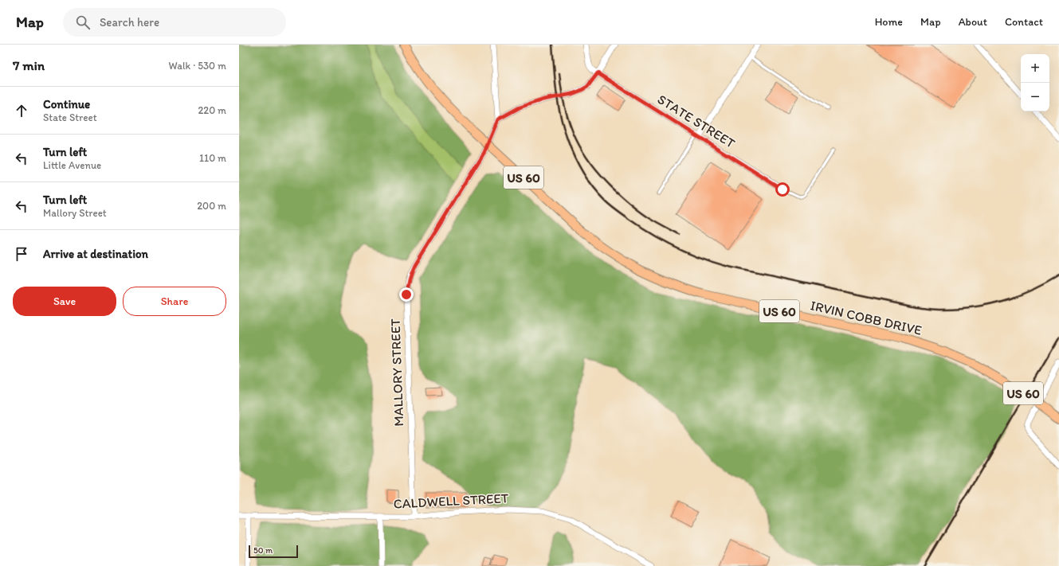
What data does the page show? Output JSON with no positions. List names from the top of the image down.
{
  "streets": {
    "main road": ["US 60", "IRVIN COBB DRIVE"],
    "street": ["STATE STREET", "MALLORY STREET", "CALDWELL STREET"]
  },
  "crossings": [
    ["MALLORY STREET", "CALDWELL STREET"]
  ],
  "scale_bar": "50 m",
  "page": {
    "header": "Map",
    "search": "Search here",
    "nav": [
      "Home",
      "Map",
      "About",
      "Contact"
    ],
    "heading": ["7 min", "Walk · 530 m"],
    "map_buttons": ["+", "−"],
    "list": [
      ["Continue", "State Street", "220 m"],
      ["Turn left", "Little Avenue", "110 m"],
      ["Turn left", "Mallory Street", "200 m"],
      "Arrive at destination"
    ],
    "buttons": ["Save", "Share"],
    "scale": "50 m"
  }
}
